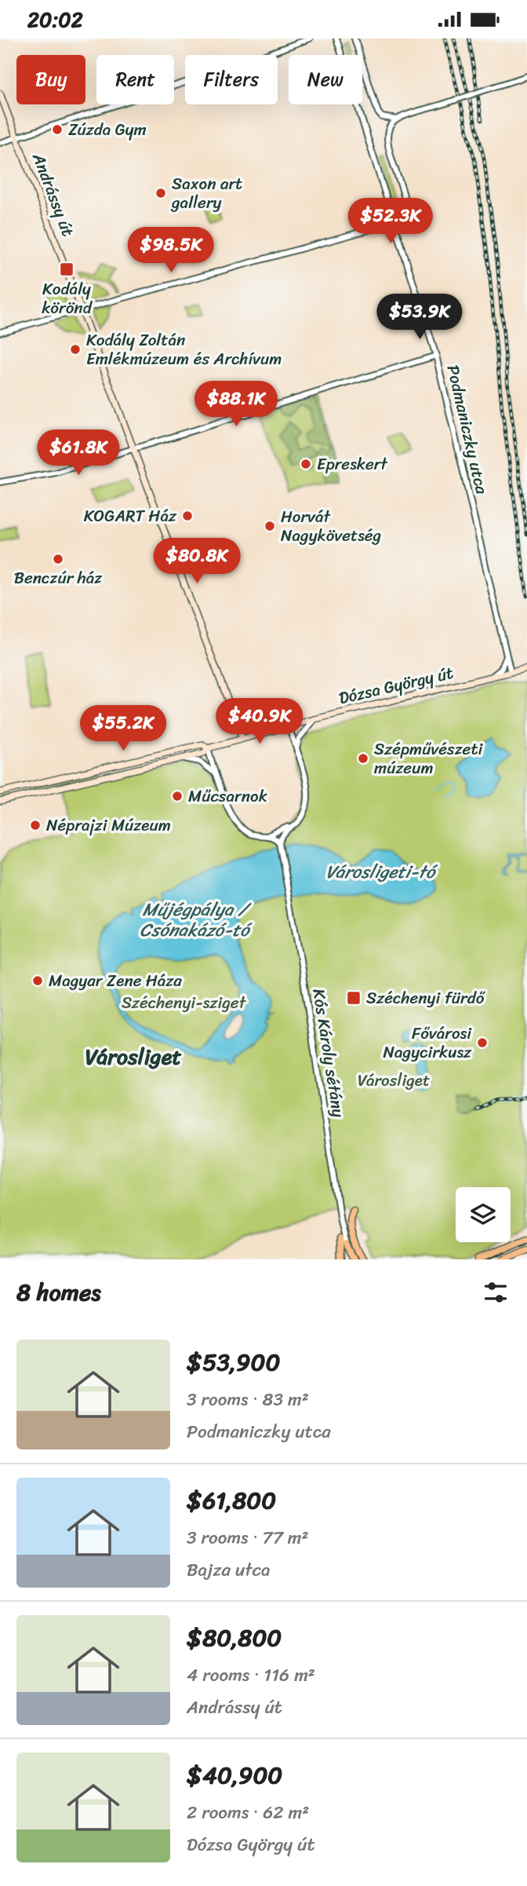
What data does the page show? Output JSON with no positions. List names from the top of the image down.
{
  "streets": {
    "main road": ["Andrássy út", "Dózsa György út"],
    "street": ["Podmaniczky utca", "Kós Károly sétány"]
  },
  "crossings": [
    ["Andrássy út", "Dózsa György út"],
    ["Podmaniczky utca", "Dózsa György út"]
  ],
  "districts": ["Városliget"],
  "water": ["Városligeti-tó", "Műjégpálya / Csónakázó-tó"],
  "parks": ["Széchenyi-sziget", "Városliget"],
  "places": {
    "other": [
      "Zúzda Gym",
      "Saxon art gallery",
      "Kodály Zoltán Emlékmúzeum és Archívum",
      "Epreskert",
      "KOGART Ház",
      "Horvát Nagykövetség",
      "Benczúr ház",
      "Szépművészeti múzeum",
      "Műcsarnok",
      "Néprajzi Múzeum",
      "Magyar Zene Háza",
      "Fővárosi Nagycirkusz"
    ],
    "transit": ["Kodály körönd", "Széchenyi fürdő"]
  },
  "page": {
    "status": "20:02",
    "chip": [
      "Buy",
      "Rent",
      "Filters",
      "New"
    ],
    "price": [
      "$52.3K",
      "$98.5K",
      "$53.9K",
      "$88.1K",
      "$61.8K",
      "$80.8K",
      "$40.9K",
      "$55.2K"
    ],
    "heading": "8 homes",
    "list": [
      {
        "name": "$53,900",
        "note": "3 rooms · 83 m² · Podmaniczky utca"
      },
      {
        "name": "$61,800",
        "note": "3 rooms · 77 m² · Bajza utca"
      },
      {
        "name": "$80,800",
        "note": "4 rooms · 116 m² · Andrássy út"
      },
      {
        "name": "$40,900",
        "note": "2 rooms · 62 m² · Dózsa György út"
      }
    ]
  }
}
